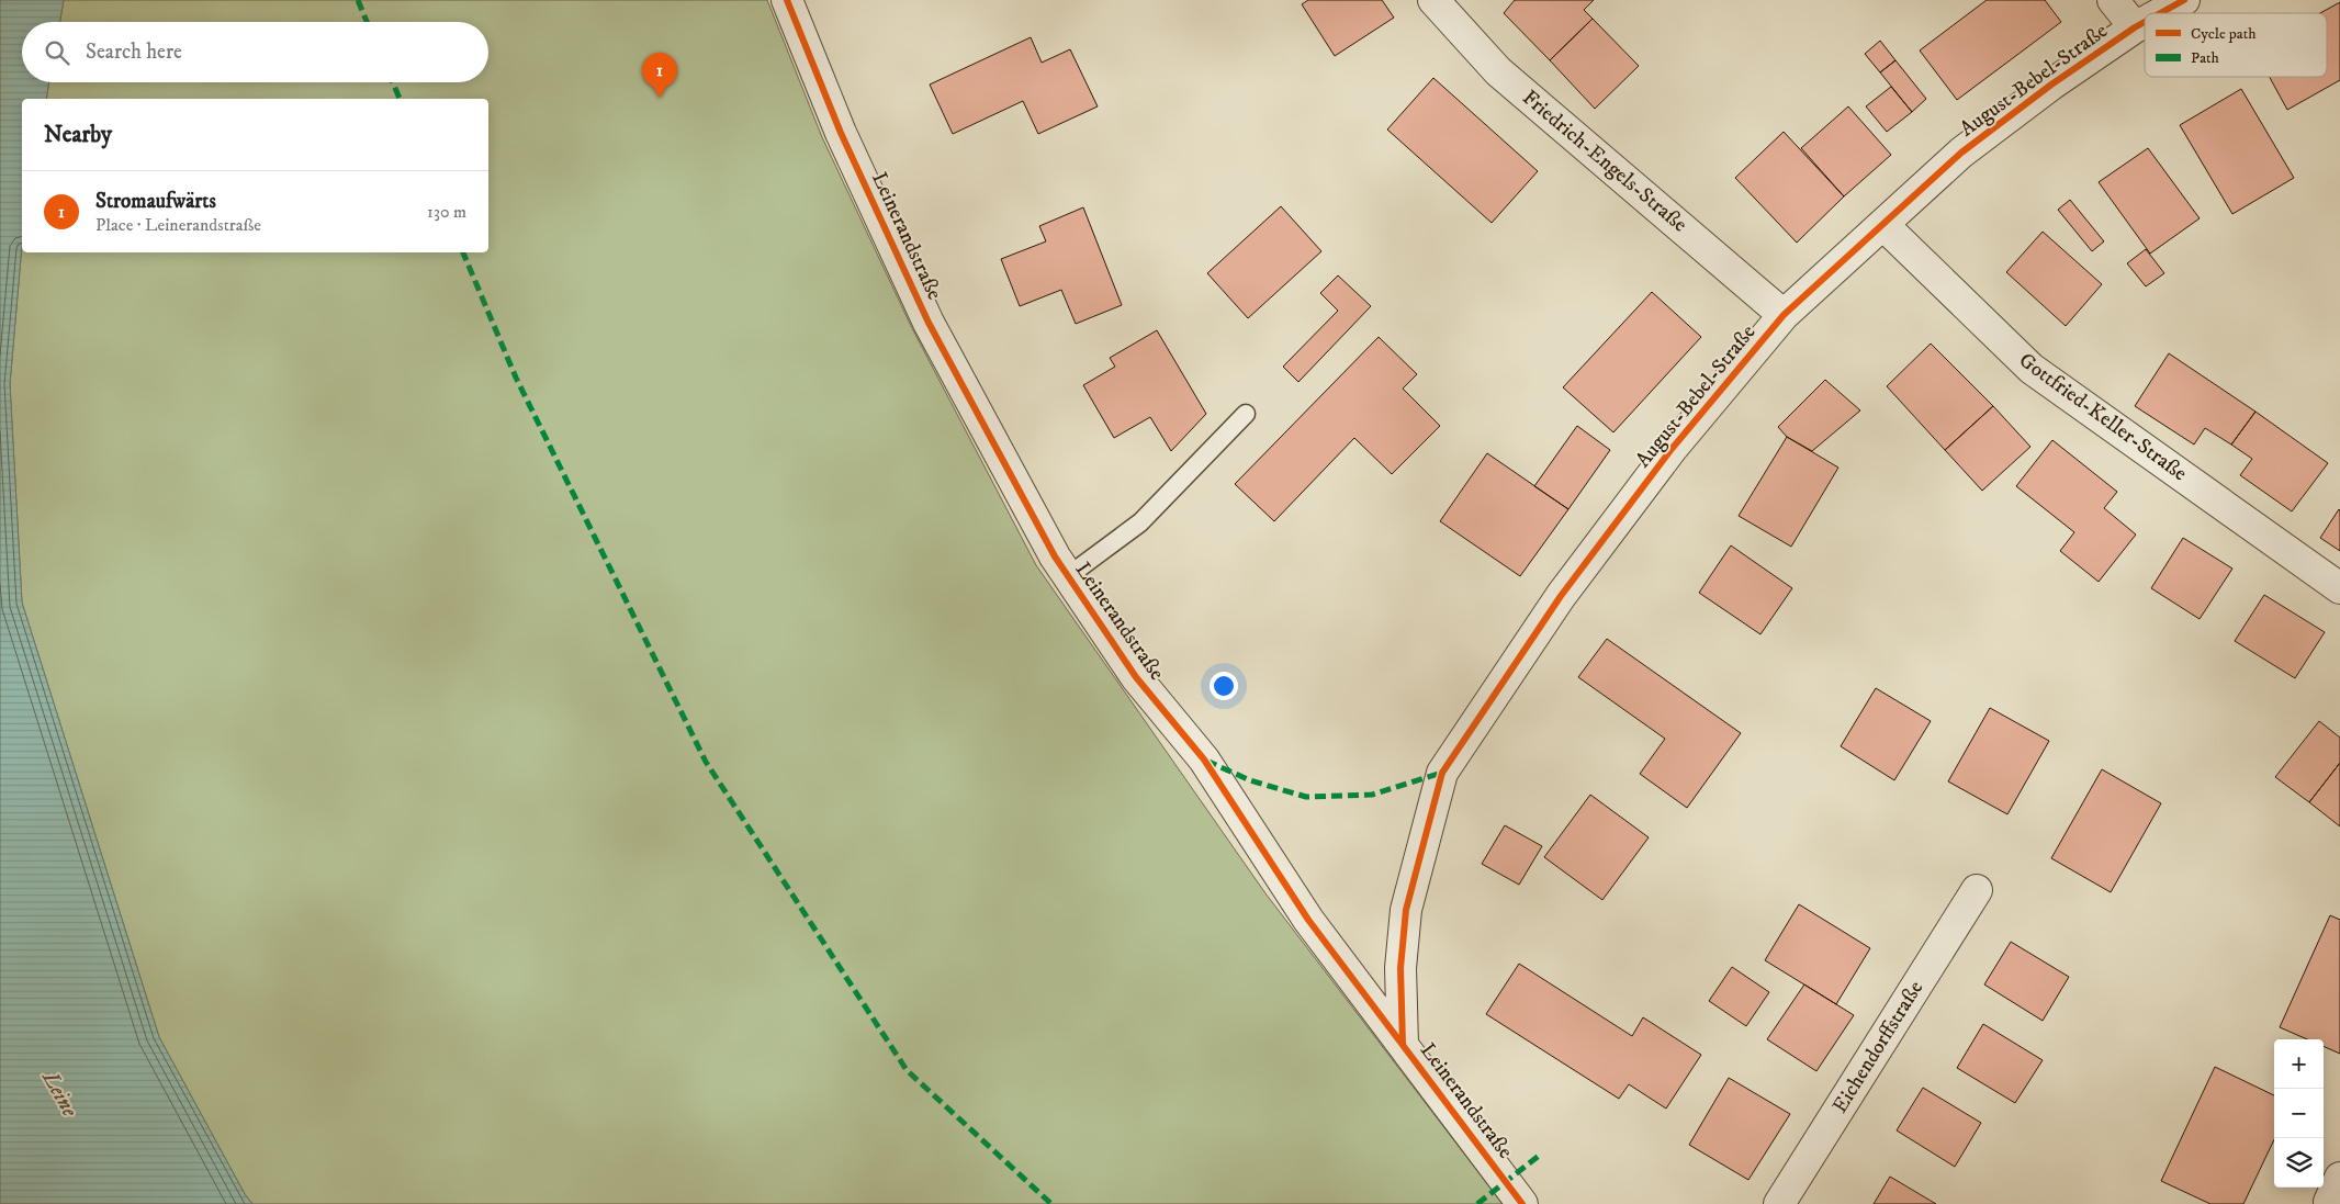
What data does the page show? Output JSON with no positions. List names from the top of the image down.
{
  "streets": {
    "street": [
      "August-Bebel-Straße",
      "Friedrich-Engels-Straße",
      "Leinerandstraße",
      "Gottfried-Keller-Straße",
      "Eichendorffstraße"
    ]
  },
  "crossings": [
    ["August-Bebel-Straße", "Friedrich-Engels-Straße"],
    ["August-Bebel-Straße", "Leinerandstraße"],
    ["August-Bebel-Straße", "Gottfried-Keller-Straße"]
  ],
  "water": ["Leine"],
  "legend": ["Cycle path", "Path"],
  "page": {
    "search": "Search here",
    "pins": "1",
    "heading": "Nearby",
    "list": [
      {
        "mark": "1",
        "name": "Stromaufwärts",
        "note": "Place · Leinerandstraße",
        "value": "130 m"
      }
    ],
    "map_buttons": ["+", "−"]
  }
}
